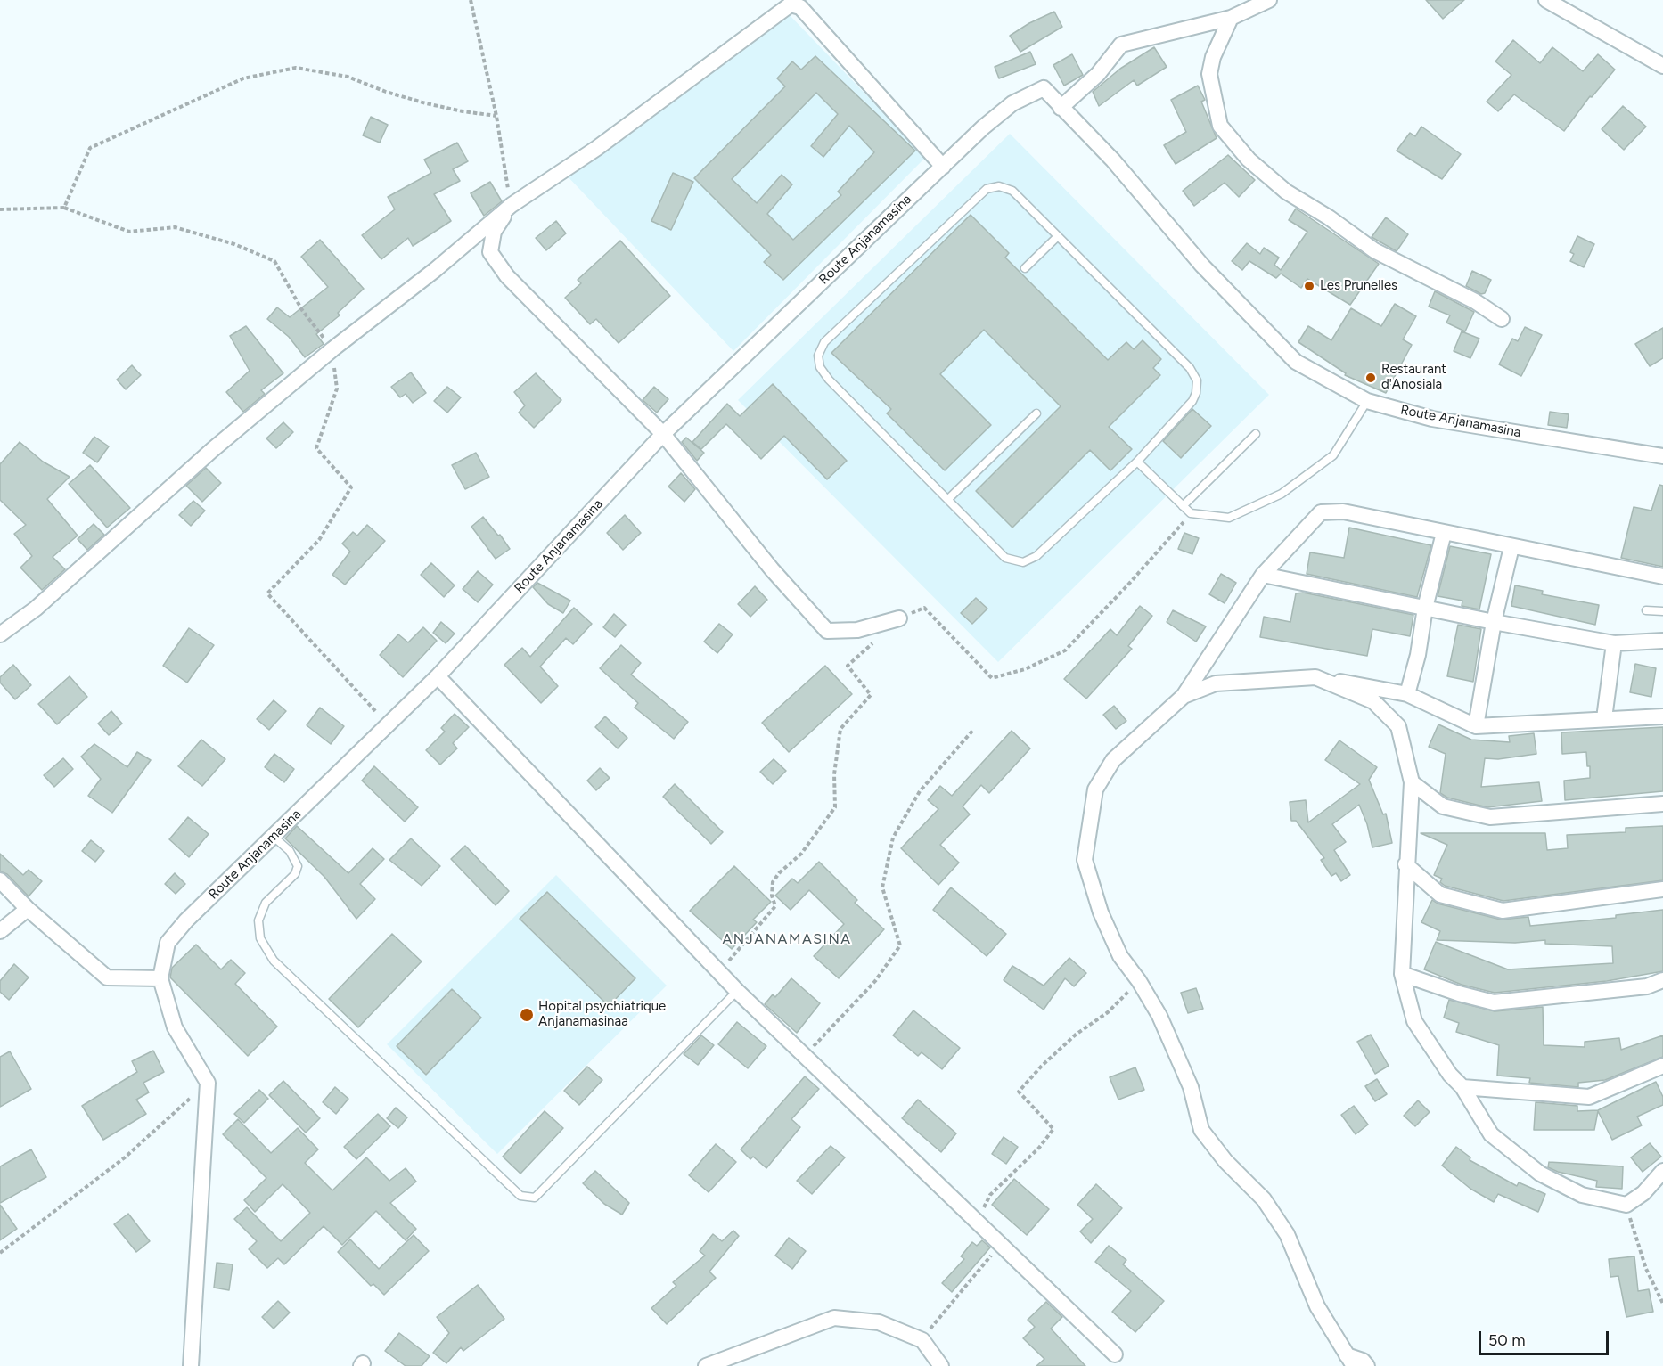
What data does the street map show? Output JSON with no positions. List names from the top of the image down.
{
  "streets": {
    "street": ["Route Anjanamasina"]
  },
  "districts": ["ANJANAMASINA"],
  "places": ["Les Prunelles", "Restaurant d'Anosiala", "Hopital psychiatrique Anjanamasinaa"],
  "scale_bar": "50 m"
}
